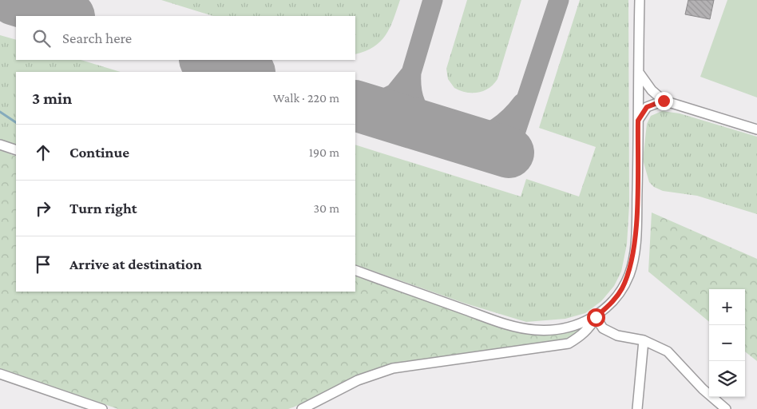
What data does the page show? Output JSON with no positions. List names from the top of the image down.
{
  "page": {
    "search": "Search here",
    "heading": ["3 min", "Walk · 220 m"],
    "list": [
      ["Continue", "190 m"],
      ["Turn right", "30 m"],
      "Arrive at destination"
    ],
    "map_buttons": ["+", "−"]
  }
}
